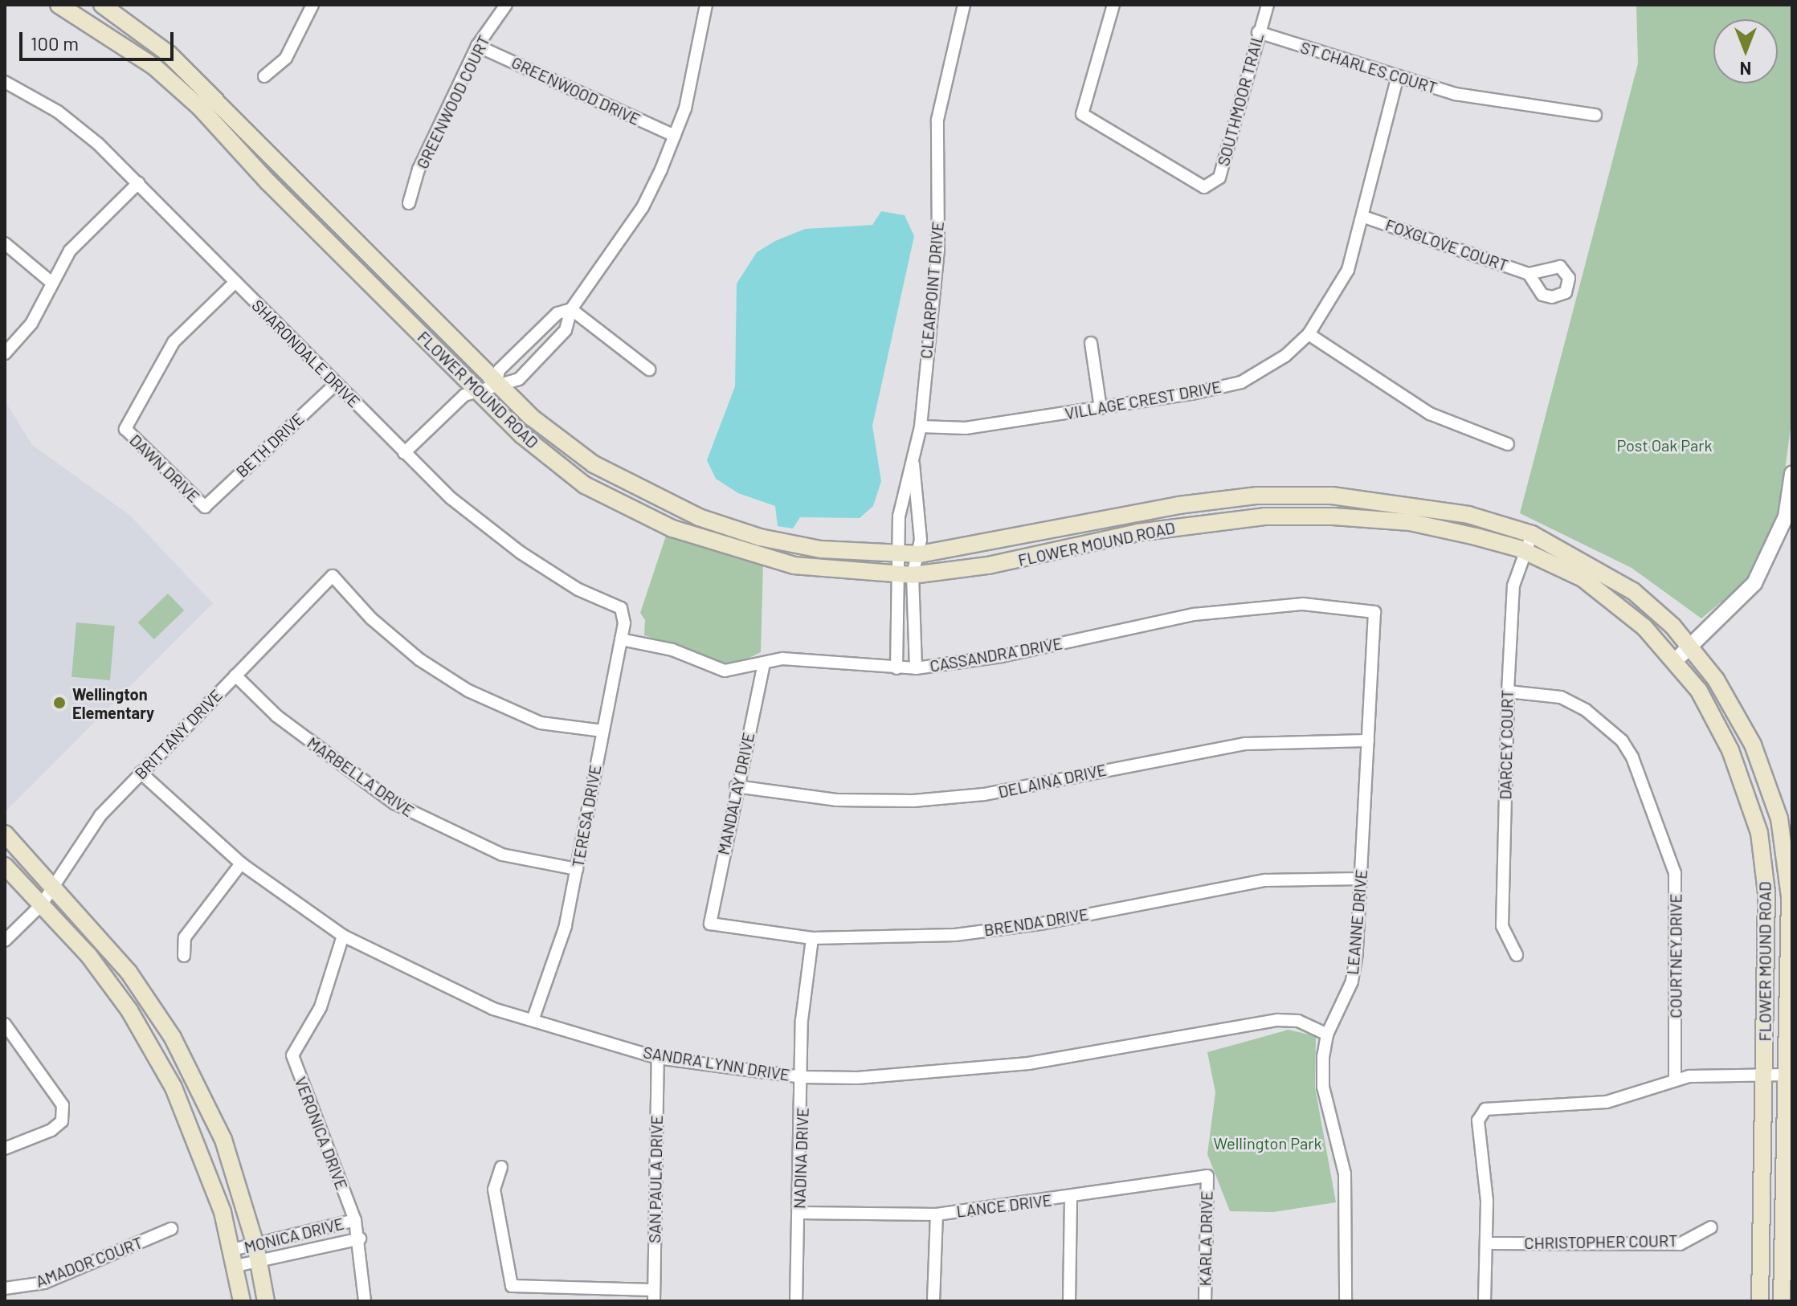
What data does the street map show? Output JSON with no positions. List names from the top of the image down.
{
  "streets": {
    "main road": ["FLOWER MOUND ROAD"],
    "street": [
      "ST CHARLES COURT",
      "GREENWOOD DRIVE",
      "SOUTHMOOR TRAIL",
      "GREENWOOD COURT",
      "FOXGLOVE COURT",
      "CLEARPOINT DRIVE",
      "SHARONDALE DRIVE",
      "VILLAGE CREST DRIVE",
      "BETH DRIVE",
      "DAWN DRIVE",
      "CASSANDRA DRIVE",
      "BRITTANY DRIVE",
      "DARCEY COURT",
      "MARBELLA DRIVE",
      "DELAINA DRIVE",
      "MANDALAY DRIVE",
      "TERESA DRIVE",
      "BRENDA DRIVE",
      "LEANNE DRIVE",
      "COURTNEY DRIVE",
      "SANDRA LYNN DRIVE",
      "VERONICA DRIVE",
      "NADINA DRIVE",
      "SAN PAULA DRIVE",
      "LANCE DRIVE",
      "MONICA DRIVE",
      "KARLA DRIVE",
      "CHRISTOPHER COURT",
      "AMADOR COURT"
    ]
  },
  "crossings": [
    ["ST CHARLES COURT", "SOUTHMOOR TRAIL"],
    ["ST CHARLES COURT", "VILLAGE CREST DRIVE"],
    ["GREENWOOD DRIVE", "GREENWOOD COURT"],
    ["FOXGLOVE COURT", "VILLAGE CREST DRIVE"],
    ["CLEARPOINT DRIVE", "FLOWER MOUND ROAD"],
    ["CLEARPOINT DRIVE", "VILLAGE CREST DRIVE"],
    ["CLEARPOINT DRIVE", "CASSANDRA DRIVE"],
    ["SHARONDALE DRIVE", "BETH DRIVE"],
    ["SHARONDALE DRIVE", "DAWN DRIVE"],
    ["SHARONDALE DRIVE", "TERESA DRIVE"],
    ["FLOWER MOUND ROAD", "DARCEY COURT"],
    ["BETH DRIVE", "DAWN DRIVE"],
    ["CASSANDRA DRIVE", "MANDALAY DRIVE"],
    ["CASSANDRA DRIVE", "TERESA DRIVE"],
    ["CASSANDRA DRIVE", "LEANNE DRIVE"],
    ["BRITTANY DRIVE", "MARBELLA DRIVE"],
    ["BRITTANY DRIVE", "TERESA DRIVE"],
    ["BRITTANY DRIVE", "SANDRA LYNN DRIVE"],
    ["DARCEY COURT", "COURTNEY DRIVE"],
    ["MARBELLA DRIVE", "TERESA DRIVE"],
    ["DELAINA DRIVE", "MANDALAY DRIVE"],
    ["DELAINA DRIVE", "LEANNE DRIVE"],
    ["MANDALAY DRIVE", "BRENDA DRIVE"],
    ["TERESA DRIVE", "SANDRA LYNN DRIVE"],
    ["BRENDA DRIVE", "LEANNE DRIVE"],
    ["BRENDA DRIVE", "NADINA DRIVE"],
    ["LEANNE DRIVE", "SANDRA LYNN DRIVE"],
    ["SANDRA LYNN DRIVE", "VERONICA DRIVE"],
    ["SANDRA LYNN DRIVE", "NADINA DRIVE"],
    ["SANDRA LYNN DRIVE", "SAN PAULA DRIVE"],
    ["VERONICA DRIVE", "MONICA DRIVE"],
    ["NADINA DRIVE", "LANCE DRIVE"],
    ["LANCE DRIVE", "KARLA DRIVE"]
  ],
  "parks": ["Post Oak Park", "Wellington Park"],
  "places": ["Wellington Elementary"],
  "scale_bar": "100 m",
  "north": "bottom"
}
